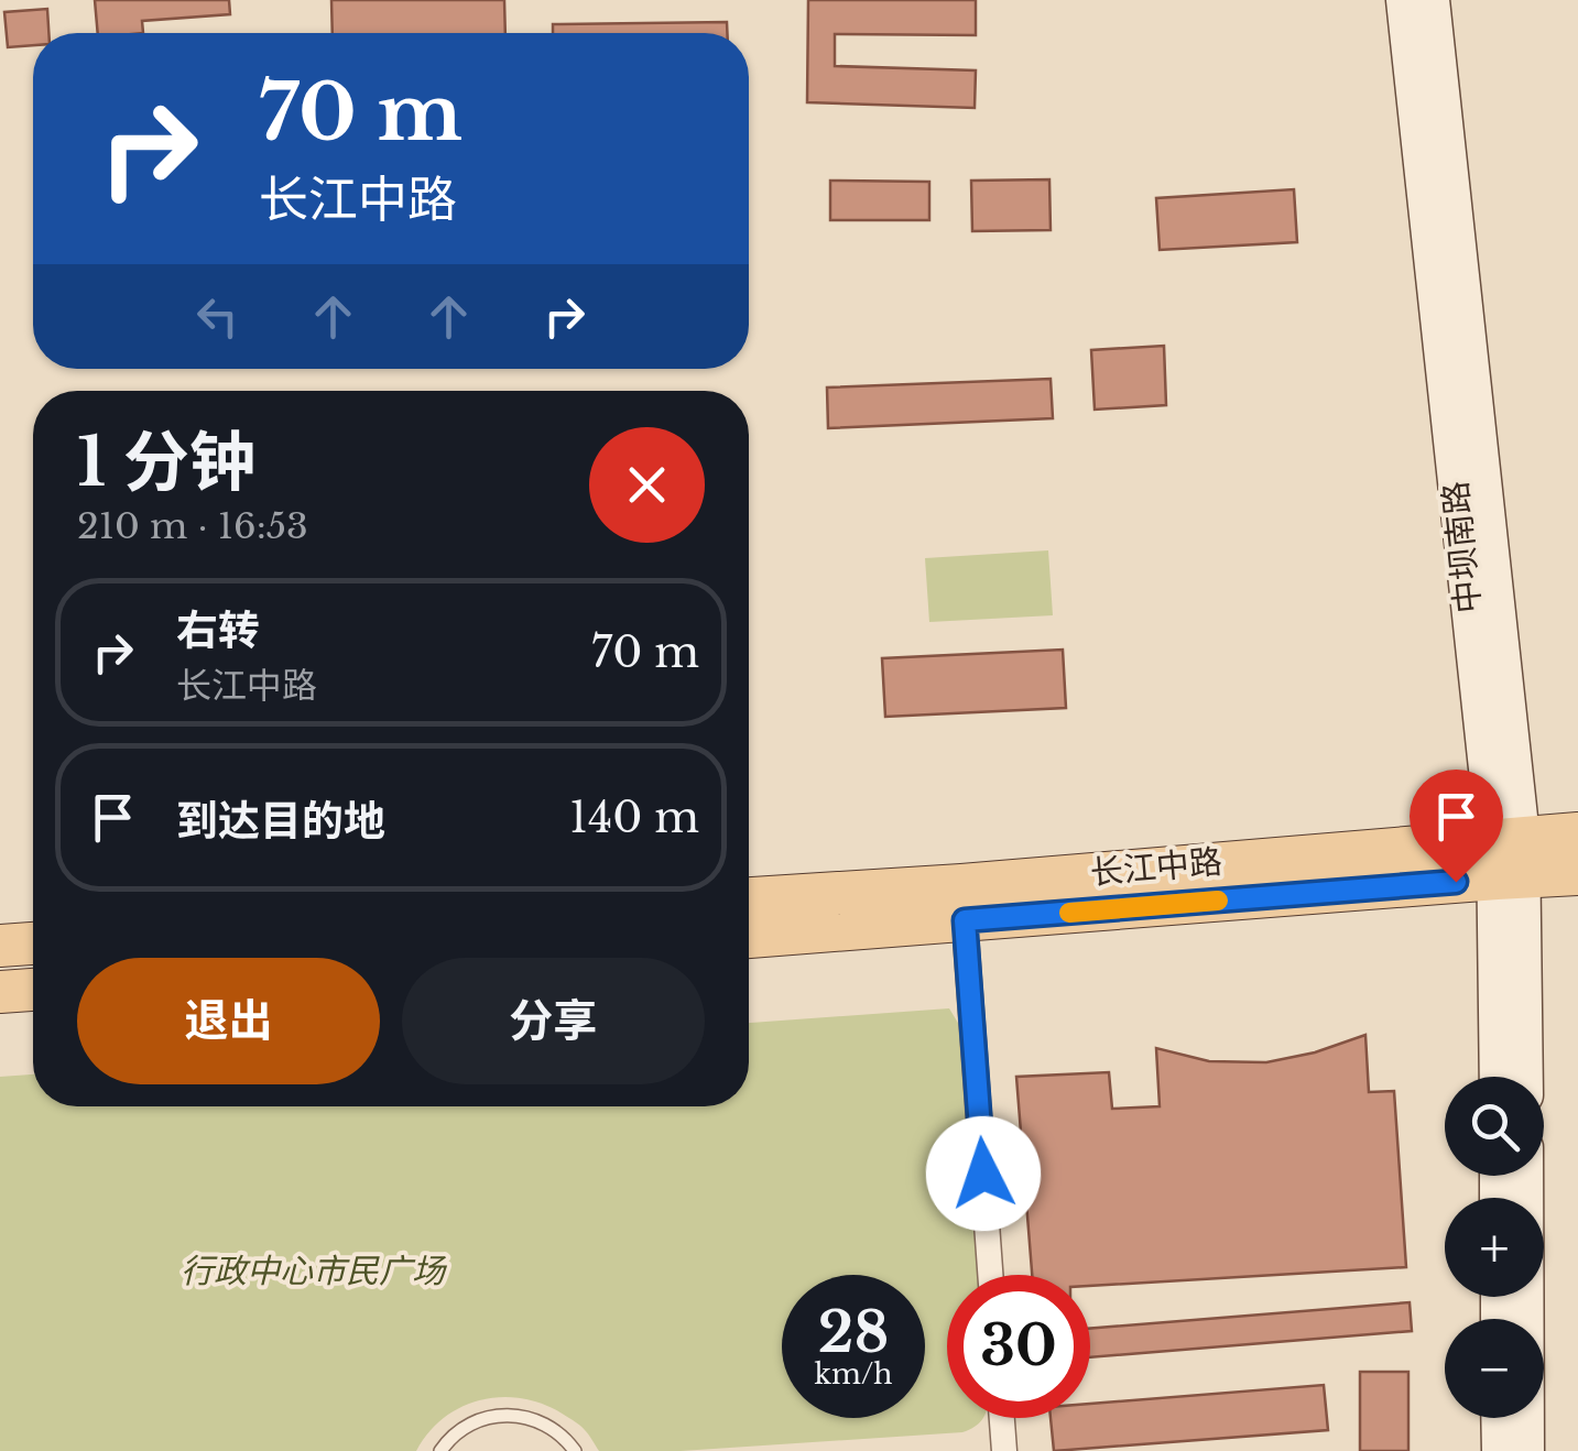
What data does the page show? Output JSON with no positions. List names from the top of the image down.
{
  "streets": {
    "main road": ["中坝南路", "长江中路"]
  },
  "crossings": [
    ["中坝南路", "长江中路"]
  ],
  "parks": ["行政中心市民广场"],
  "page": {
    "turn": ["70 m", "长江中路"],
    "heading": ["1 分钟", "210 m · 16:53"],
    "list": [
      {
        "name": "右转",
        "note": "长江中路",
        "value": "70 m"
      },
      {
        "name": "到达目的地",
        "value": "140 m"
      }
    ],
    "buttons": ["退出", "分享"],
    "map_buttons": ["+", "−"],
    "speed": "28 km/h",
    "limit": "30"
  }
}
